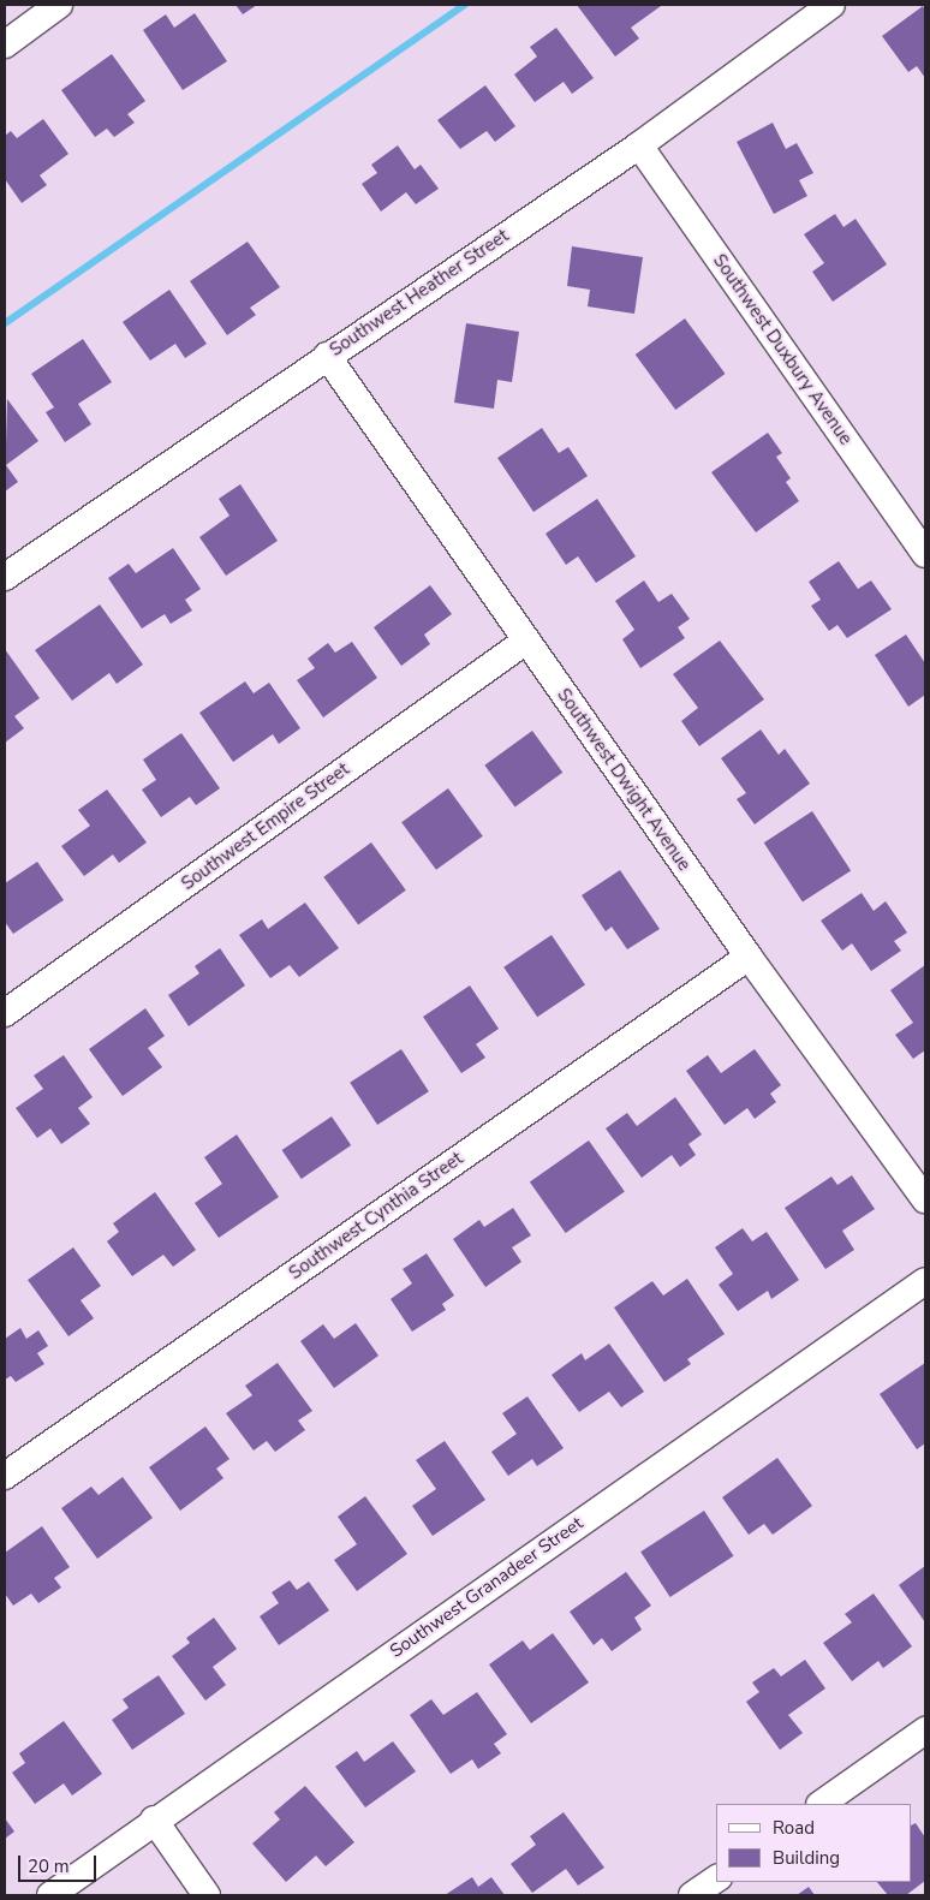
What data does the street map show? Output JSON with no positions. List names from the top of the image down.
{
  "streets": {
    "street": [
      "Southwest Heather Street",
      "Southwest Duxbury Avenue",
      "Southwest Dwight Avenue",
      "Southwest Empire Street",
      "Southwest Cynthia Street",
      "Southwest Granadeer Street"
    ]
  },
  "crossings": [
    ["Southwest Heather Street", "Southwest Duxbury Avenue"],
    ["Southwest Heather Street", "Southwest Dwight Avenue"],
    ["Southwest Dwight Avenue", "Southwest Empire Street"],
    ["Southwest Dwight Avenue", "Southwest Cynthia Street"]
  ],
  "legend": ["Road", "Building"],
  "scale_bar": "20 m"
}
